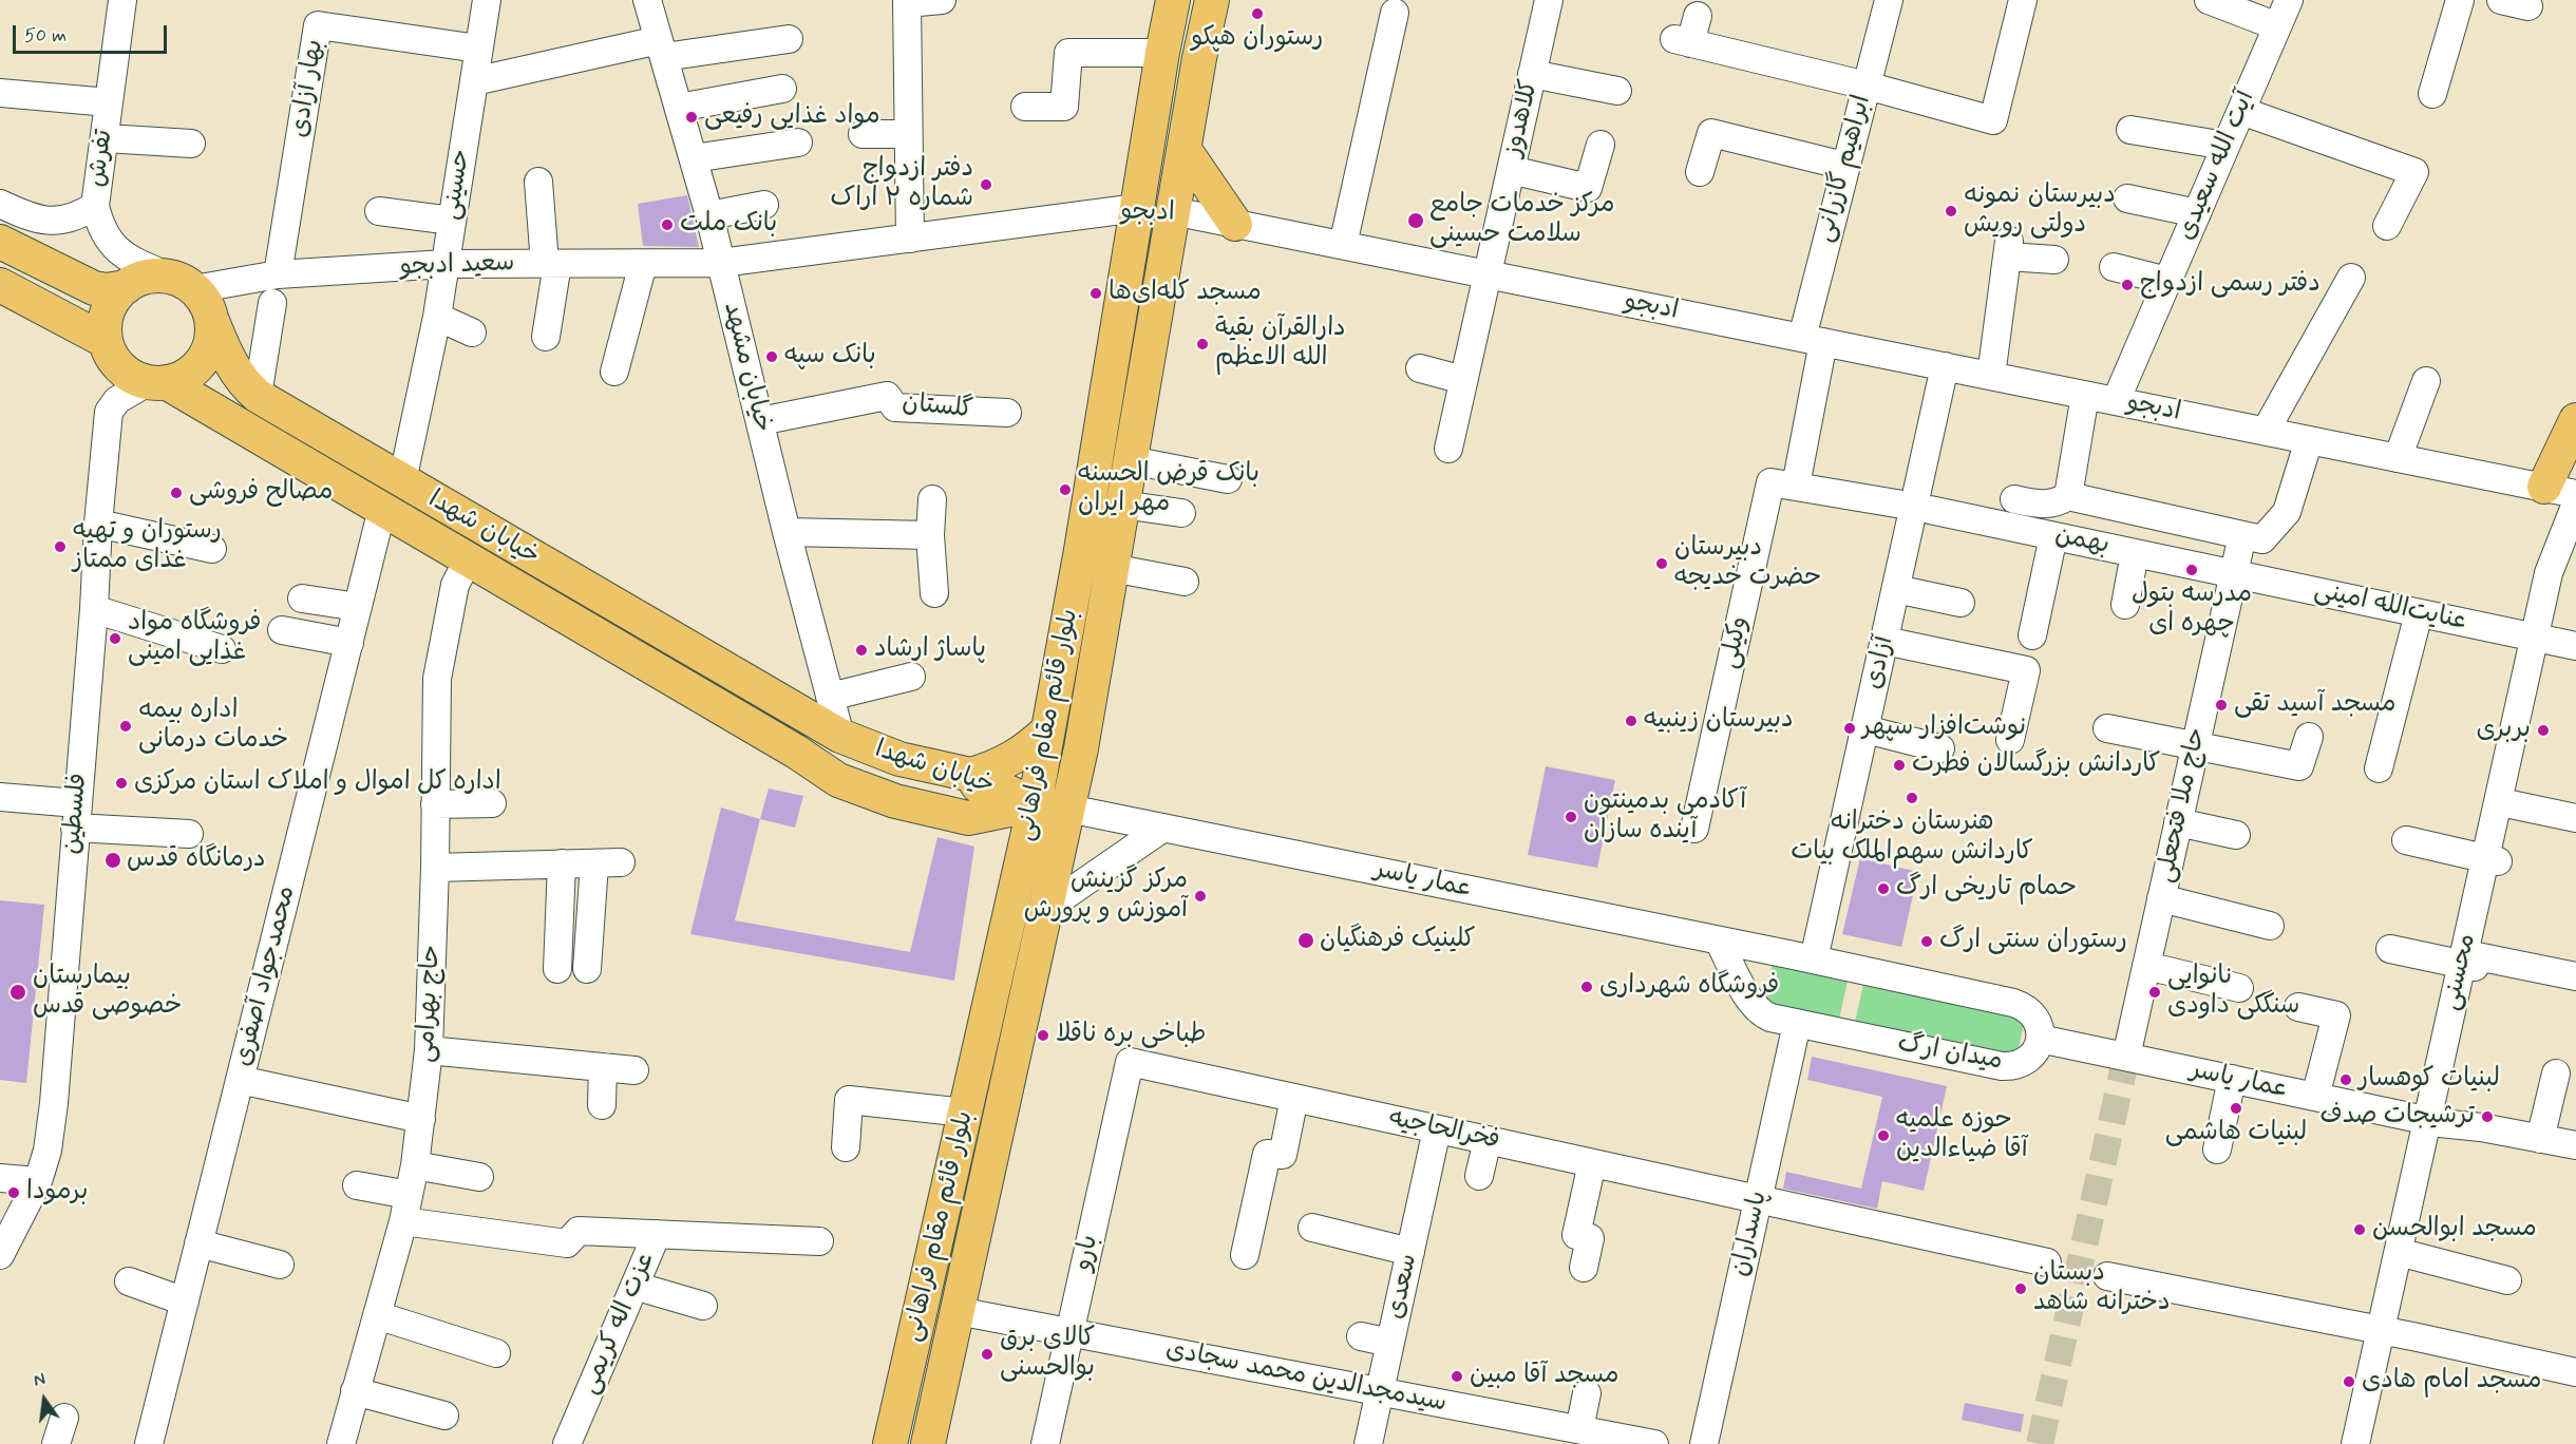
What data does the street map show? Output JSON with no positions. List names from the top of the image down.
{
  "streets": {
    "main road": ["ادبجو", "خیابان شهدا", "بلوار قائم مقام فراهانی"],
    "street": [
      "بهار آزادی",
      "کلاهدوز",
      "تفرش",
      "آیت الله سعیدی",
      "ابراهیم گازرانی",
      "حسینی",
      "سعید ادبجو",
      "خیابان مشهد",
      "گلستان",
      "بهمن",
      "عنایت‌الله امینی",
      "وکیلی",
      "آزادی",
      "حاج ملا فتحعلی",
      "فلسطین",
      "عمار یاسر",
      "محسنی",
      "محمدجواد آصفری",
      "حاج بهرامی",
      "میدان ارگ",
      "فخرالحاجیه",
      "پاسداران",
      "بارو",
      "سعدی",
      "عزت اله کریمی",
      "سیدمجدالدین محمد سجادی"
    ]
  },
  "crossings": [
    ["بهار آزادی", "حسینی"],
    ["بهار آزادی", "سعید ادبجو"],
    ["کلاهدوز", "ادبجو"],
    ["تفرش", "سعید ادبجو"],
    ["تفرش", "خیابان شهدا"],
    ["تفرش", "فلسطین"],
    ["آیت الله سعیدی", "ادبجو"],
    ["ابراهیم گازرانی", "ادبجو"],
    ["حسینی", "سعید ادبجو"],
    ["حسینی", "خیابان شهدا"],
    ["ادبجو", "سعید ادبجو"],
    ["ادبجو", "خیابان مشهد"],
    ["ادبجو", "آزادی"],
    ["ادبجو", "بلوار قائم مقام فراهانی"],
    ["سعید ادبجو", "خیابان مشهد"],
    ["سعید ادبجو", "خیابان شهدا"],
    ["سعید ادبجو", "فلسطین"],
    ["خیابان مشهد", "گلستان"],
    ["خیابان مشهد", "خیابان شهدا"],
    ["خیابان شهدا", "بلوار قائم مقام فراهانی"],
    ["خیابان شهدا", "فلسطین"],
    ["خیابان شهدا", "محمدجواد آصفری"],
    ["خیابان شهدا", "حاج بهرامی"],
    ["بهمن", "عنایت‌الله امینی"],
    ["بهمن", "وکیلی"],
    ["بهمن", "آزادی"],
    ["بهمن", "حاج ملا فتحعلی"],
    ["عنایت‌الله امینی", "حاج ملا فتحعلی"],
    ["عنایت‌الله امینی", "محسنی"],
    ["وکیلی", "آزادی"],
    ["آزادی", "میدان ارگ"],
    ["بلوار قائم مقام فراهانی", "عمار یاسر"],
    ["بلوار قائم مقام فراهانی", "سیدمجدالدین محمد سجادی"],
    ["حاج ملا فتحعلی", "عمار یاسر"],
    ["عمار یاسر", "محسنی"],
    ["عمار یاسر", "میدان ارگ"],
    ["حاج بهرامی", "عزت اله کریمی"],
    ["میدان ارگ", "پاسداران"],
    ["فخرالحاجیه", "پاسداران"],
    ["فخرالحاجیه", "بارو"],
    ["فخرالحاجیه", "سعدی"],
    ["بارو", "سیدمجدالدین محمد سجادی"],
    ["سعدی", "سیدمجدالدین محمد سجادی"]
  ],
  "places": [
    "رستوران هپکو",
    "مواد غذایی رفیعی",
    "دفتر ازدواج شماره ۲ اراک",
    "دبیرستان نمونه دولتی رویش",
    "مرکز خدمات جامع سلامت حسینی",
    "بانک ملت",
    "دفتر رسمی ازدواج",
    "مسجد کله‌ای‌ها",
    "دارالقرآن بقیة الله الاعظم",
    "بانک سپه",
    "بانک قرض الحسنه مهر ایران",
    "مصالح فروشی",
    "رستوران و تهیه غذای ممتاز",
    "دبیرستان حضرت خدیجه",
    "مدرسه بتول چهره ای",
    "فروشگاه مواد غذایی امینی",
    "پاساژ ارشاد",
    "مسجد آسید تقی",
    "دبیرستان زینبیه",
    "اداره بیمه خدمات درمانی",
    "نوشت‌افزار سپهر",
    "بربری",
    "کاردانش بزرگسالان فطرت",
    "اداره کل اموال و املاک استان مرکزی",
    "هنرستان دخترانه کاردانش سهم‌الملک بیات",
    "آکادمی بدمینتون آینده سازان",
    "درمانگاه قدس",
    "حمام تاریخی ارگ",
    "مرکز گزینش آموزش و پرورش",
    "کلینیک فرهنگیان",
    "رستوران سنتی ارگ",
    "فروشگاه شهرداری",
    "بیمارستان خصوصی قدس",
    "نانوایی سنگکی داودی",
    "طباخی بره ناقلا",
    "لبنیات کوهسار",
    "لبنیات هاشمی",
    "ترشیجات صدف",
    "حوزه علمیه آقا ضیاءالدین",
    "برمودا",
    "مسجد ابوالحسن",
    "دبستان دخترانه شاهد",
    "کالای برق بوالحسنی",
    "مسجد آقا مبین",
    "مسجد امام هادی"
  ],
  "scale_bar": "50 m",
  "north": "top"
}
